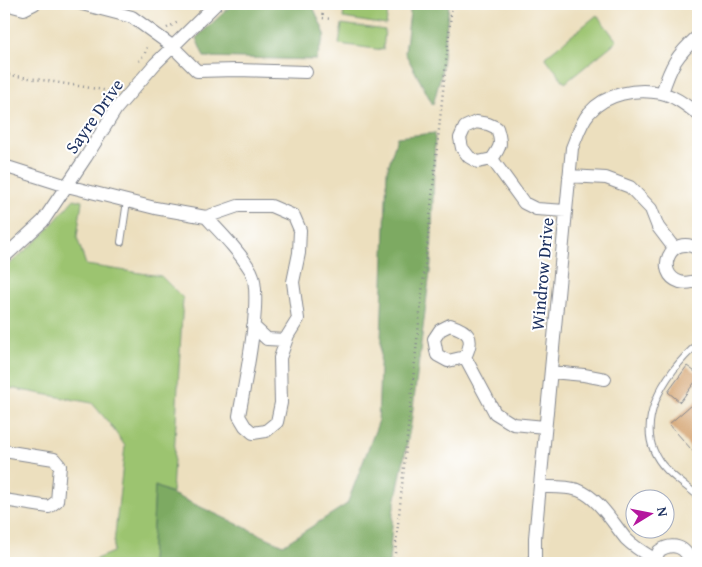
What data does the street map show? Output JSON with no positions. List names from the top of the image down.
{
  "streets": {
    "street": ["Sayre Drive", "Windrow Drive"]
  },
  "north": "right"
}
